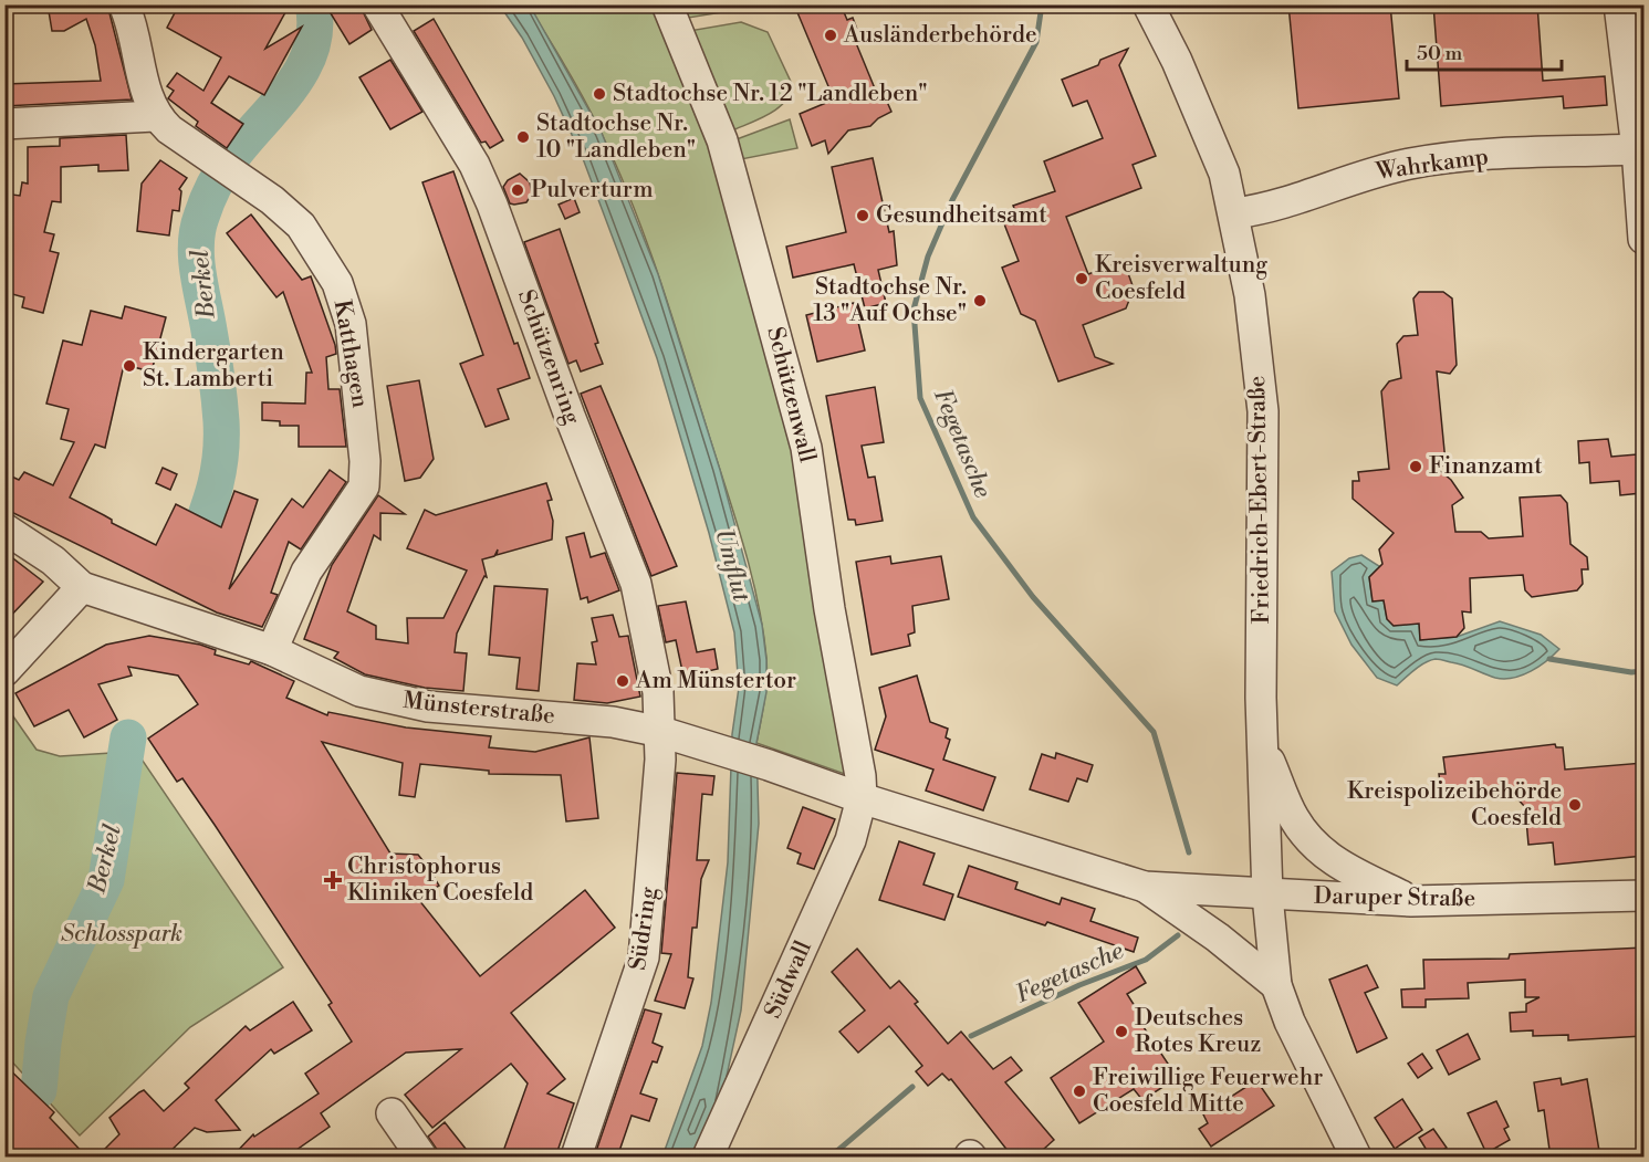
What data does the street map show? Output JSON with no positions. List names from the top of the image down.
{
  "streets": {
    "street": [
      "Wahrkamp",
      "Katthagen",
      "Schützenring",
      "Schützenwall",
      "Friedrich-Ebert-Straße",
      "Münsterstraße",
      "Daruper Straße",
      "Südring",
      "Südwall"
    ]
  },
  "crossings": [
    ["Wahrkamp", "Friedrich-Ebert-Straße"],
    ["Katthagen", "Münsterstraße"],
    ["Schützenring", "Münsterstraße"],
    ["Schützenring", "Südring"],
    ["Schützenwall", "Münsterstraße"],
    ["Schützenwall", "Daruper Straße"],
    ["Schützenwall", "Südwall"],
    ["Friedrich-Ebert-Straße", "Daruper Straße"],
    ["Münsterstraße", "Daruper Straße"],
    ["Münsterstraße", "Südring"],
    ["Münsterstraße", "Südwall"],
    ["Daruper Straße", "Südwall"]
  ],
  "water": ["Berkel", "Fegetasche", "Umflut"],
  "parks": ["Schlosspark"],
  "places": {
    "other": [
      "Ausländerbehörde",
      "Stadtochse Nr. 12 \"Landleben\"",
      "Stadtochse Nr. 10 \"Landleben\"",
      "Pulverturm",
      "Gesundheitsamt",
      "Kreisverwaltung Coesfeld",
      "Stadtochse Nr. 13 \"Auf Ochse\"",
      "Kindergarten St. Lamberti",
      "Finanzamt",
      "Am Münstertor",
      "Kreispolizeibehörde Coesfeld",
      "Deutsches Rotes Kreuz",
      "Freiwillige Feuerwehr Coesfeld Mitte"
    ],
    "health": ["Christophorus Kliniken Coesfeld"]
  },
  "scale_bar": "50 m"
}
